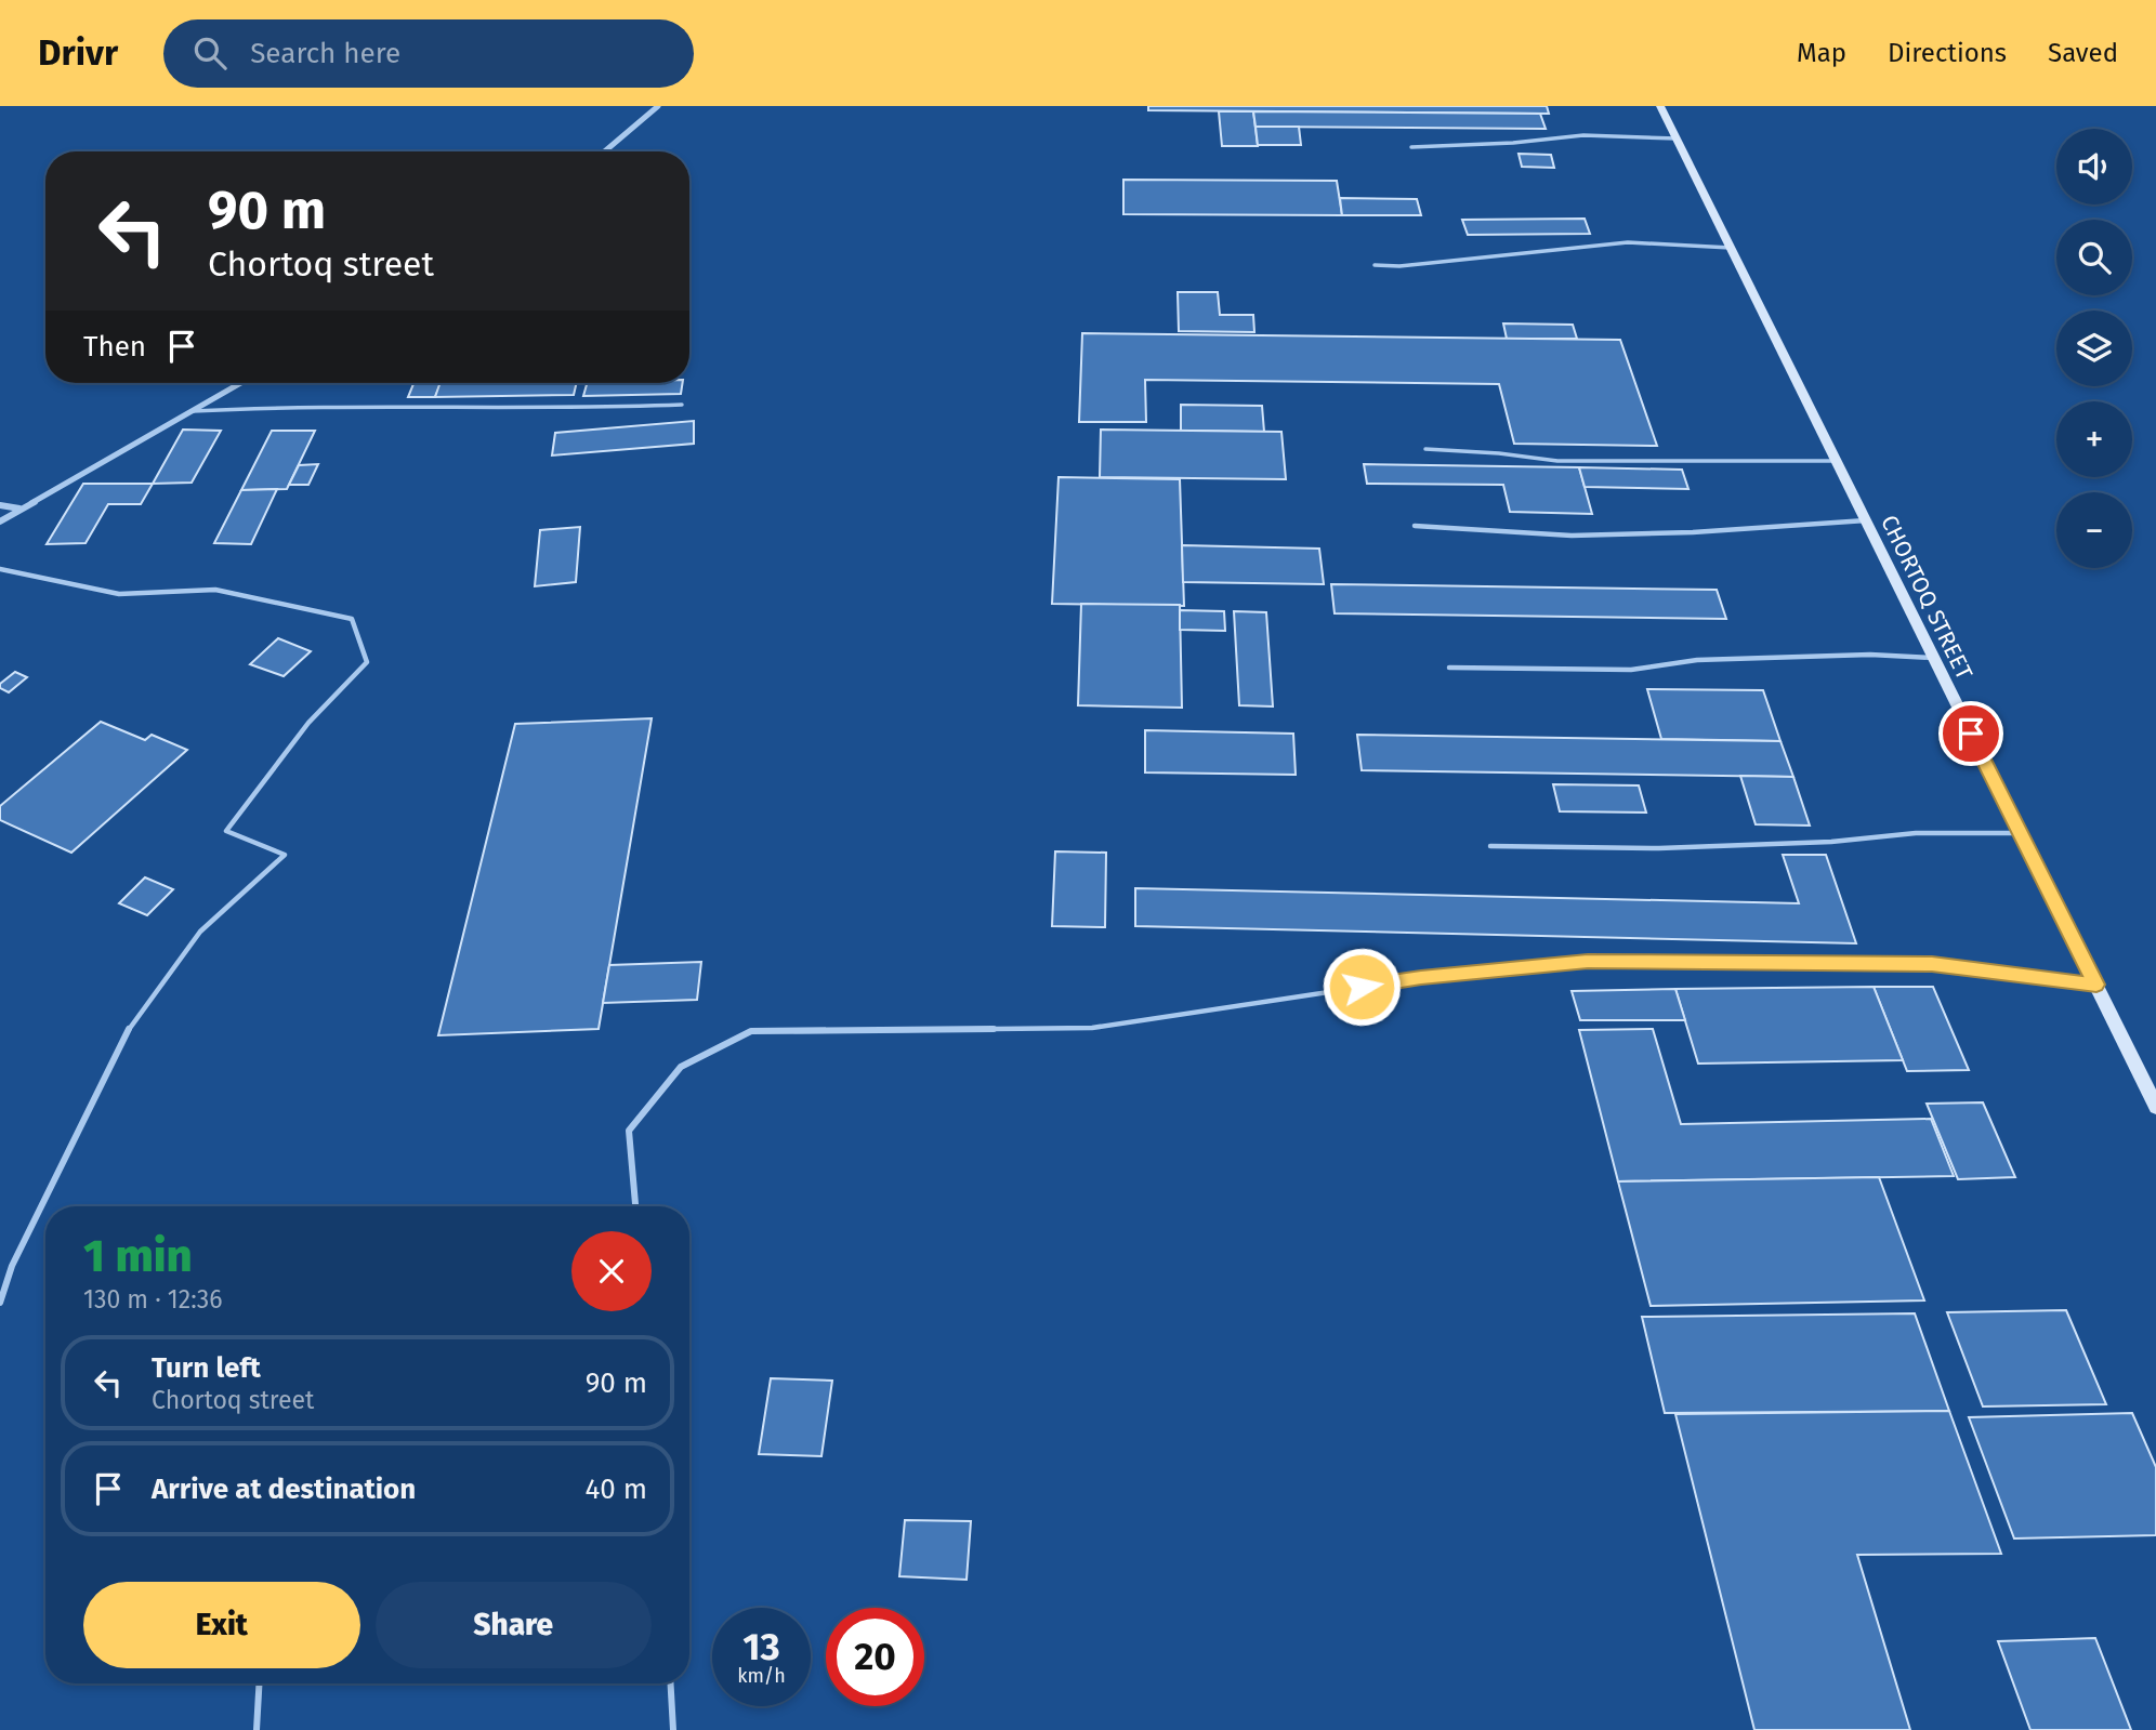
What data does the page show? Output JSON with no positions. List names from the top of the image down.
{
  "streets": {
    "main road": ["CHORTOQ STREET"]
  },
  "page": {
    "header": "Drivr",
    "search": "Search here",
    "nav": ["Map", "Directions", "Saved"],
    "map_buttons": ["+", "−"],
    "turn": ["90 m", "Chortoq street"],
    "then": "Then",
    "heading": ["1 min", "130 m · 12:36"],
    "list": [
      {
        "name": "Turn left",
        "note": "Chortoq street",
        "value": "90 m"
      },
      {
        "name": "Arrive at destination",
        "value": "40 m"
      }
    ],
    "buttons": ["Exit", "Share"],
    "speed": "13 km/h",
    "limit": "20"
  }
}
